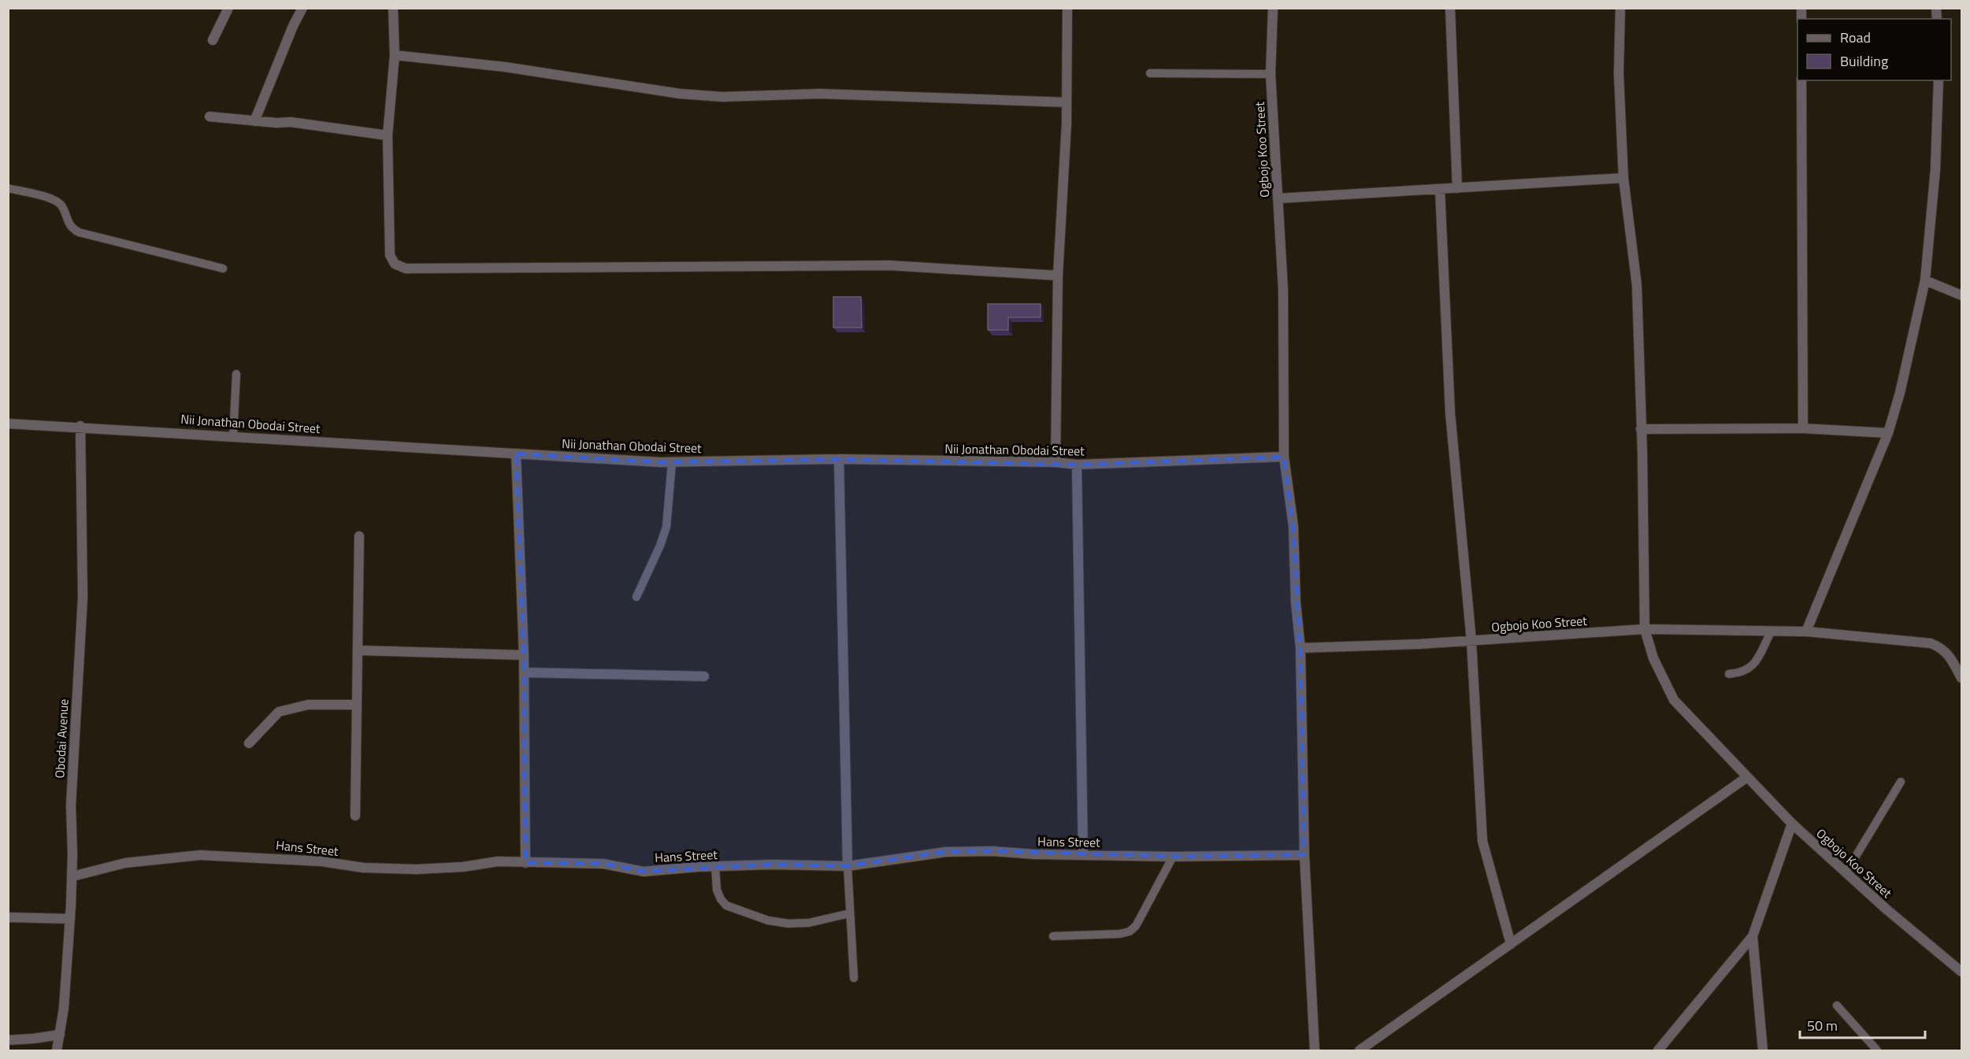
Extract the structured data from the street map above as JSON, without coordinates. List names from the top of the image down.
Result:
{
  "streets": {
    "street": [
      "Ogbojo Koo Street",
      "Nii Jonathan Obodai Street",
      "Obodai Avenue",
      "Hans Street"
    ]
  },
  "crossings": [
    ["Ogbojo Koo Street", "Nii Jonathan Obodai Street"],
    ["Nii Jonathan Obodai Street", "Obodai Avenue"],
    ["Obodai Avenue", "Hans Street"]
  ],
  "legend": ["Road", "Building"],
  "scale_bar": "50 m"
}
